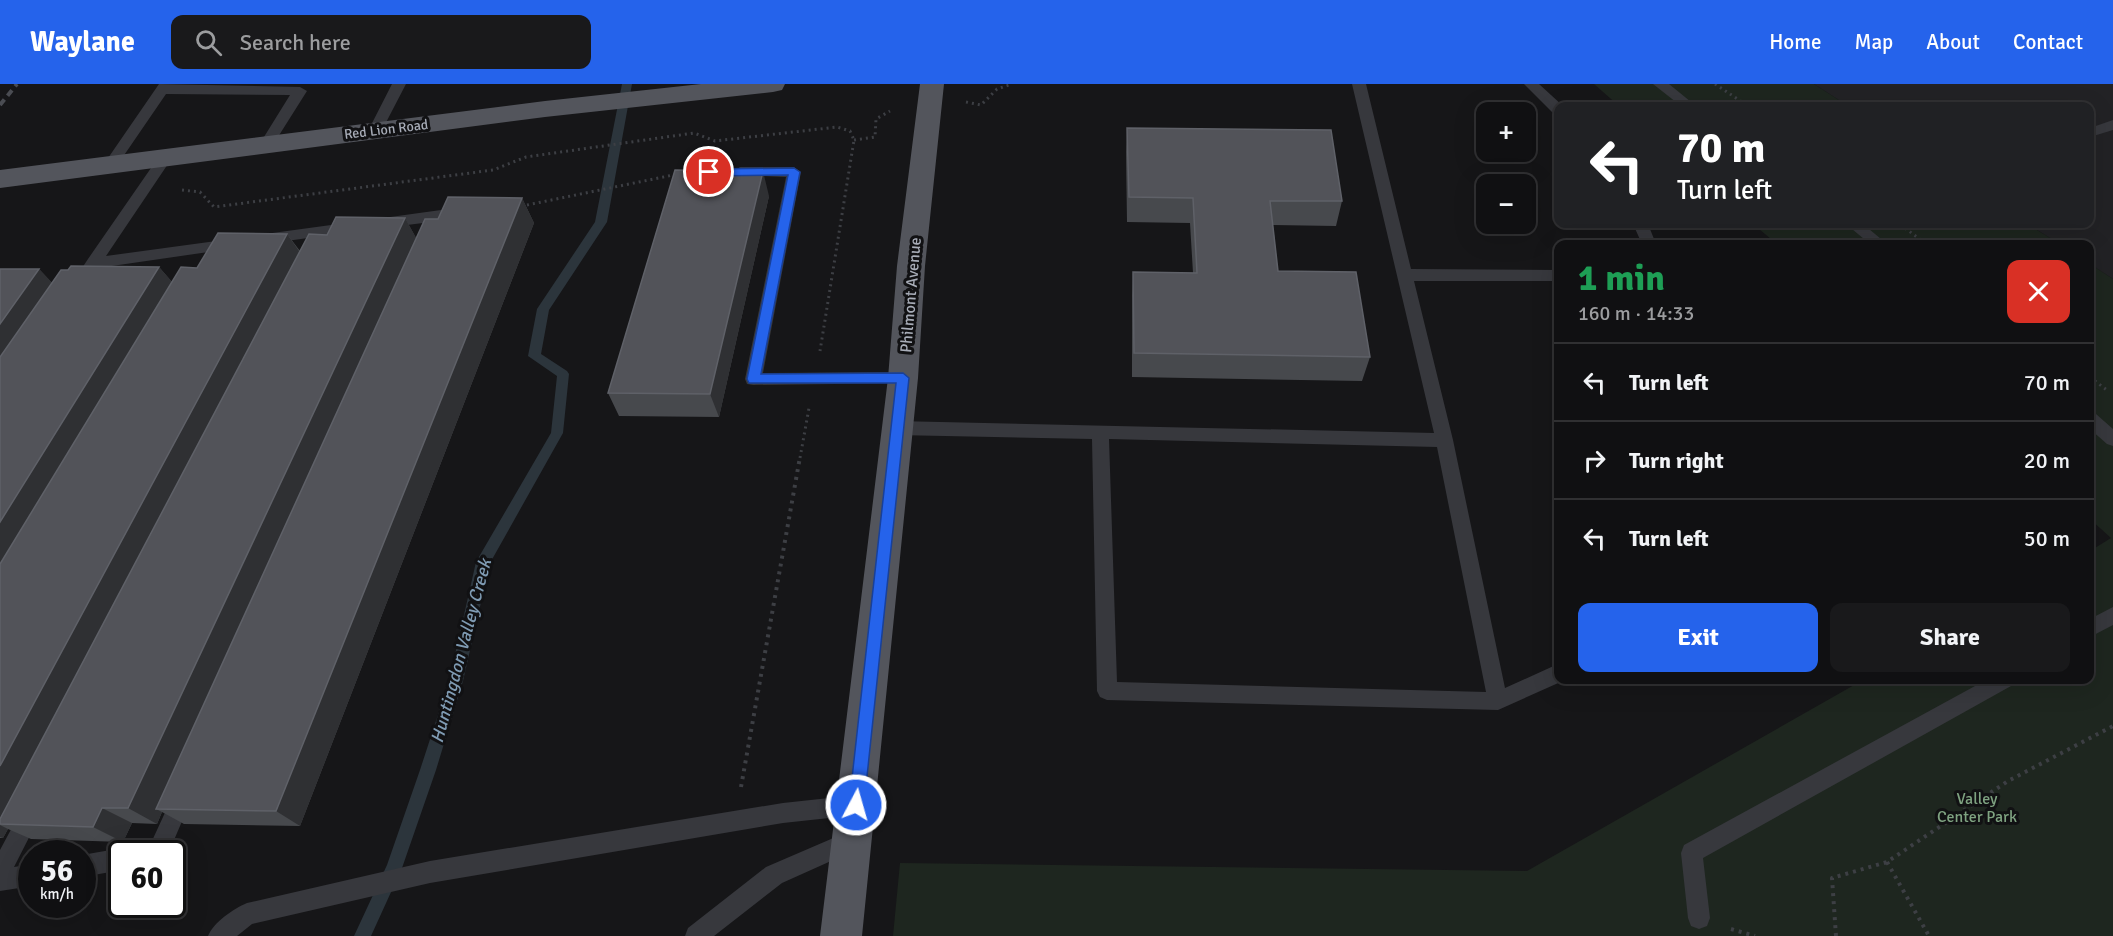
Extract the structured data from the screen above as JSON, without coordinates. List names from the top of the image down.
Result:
{
  "streets": {
    "main road": ["Red Lion Road", "Philmont Avenue"]
  },
  "water": ["Huntingdon Valley Creek"],
  "parks": ["Valley Center Park"],
  "page": {
    "header": "Waylane",
    "search": "Search here",
    "nav": [
      "Home",
      "Map",
      "About",
      "Contact"
    ],
    "map_buttons": ["+", "−"],
    "turn": ["70 m", "Turn left"],
    "heading": ["1 min", "160 m · 14:33"],
    "list": [
      {
        "name": "Turn left",
        "value": "70 m"
      },
      {
        "name": "Turn right",
        "value": "20 m"
      },
      {
        "name": "Turn left",
        "value": "50 m"
      }
    ],
    "buttons": ["Exit", "Share"],
    "speed": "56 km/h",
    "limit": "60"
  }
}
